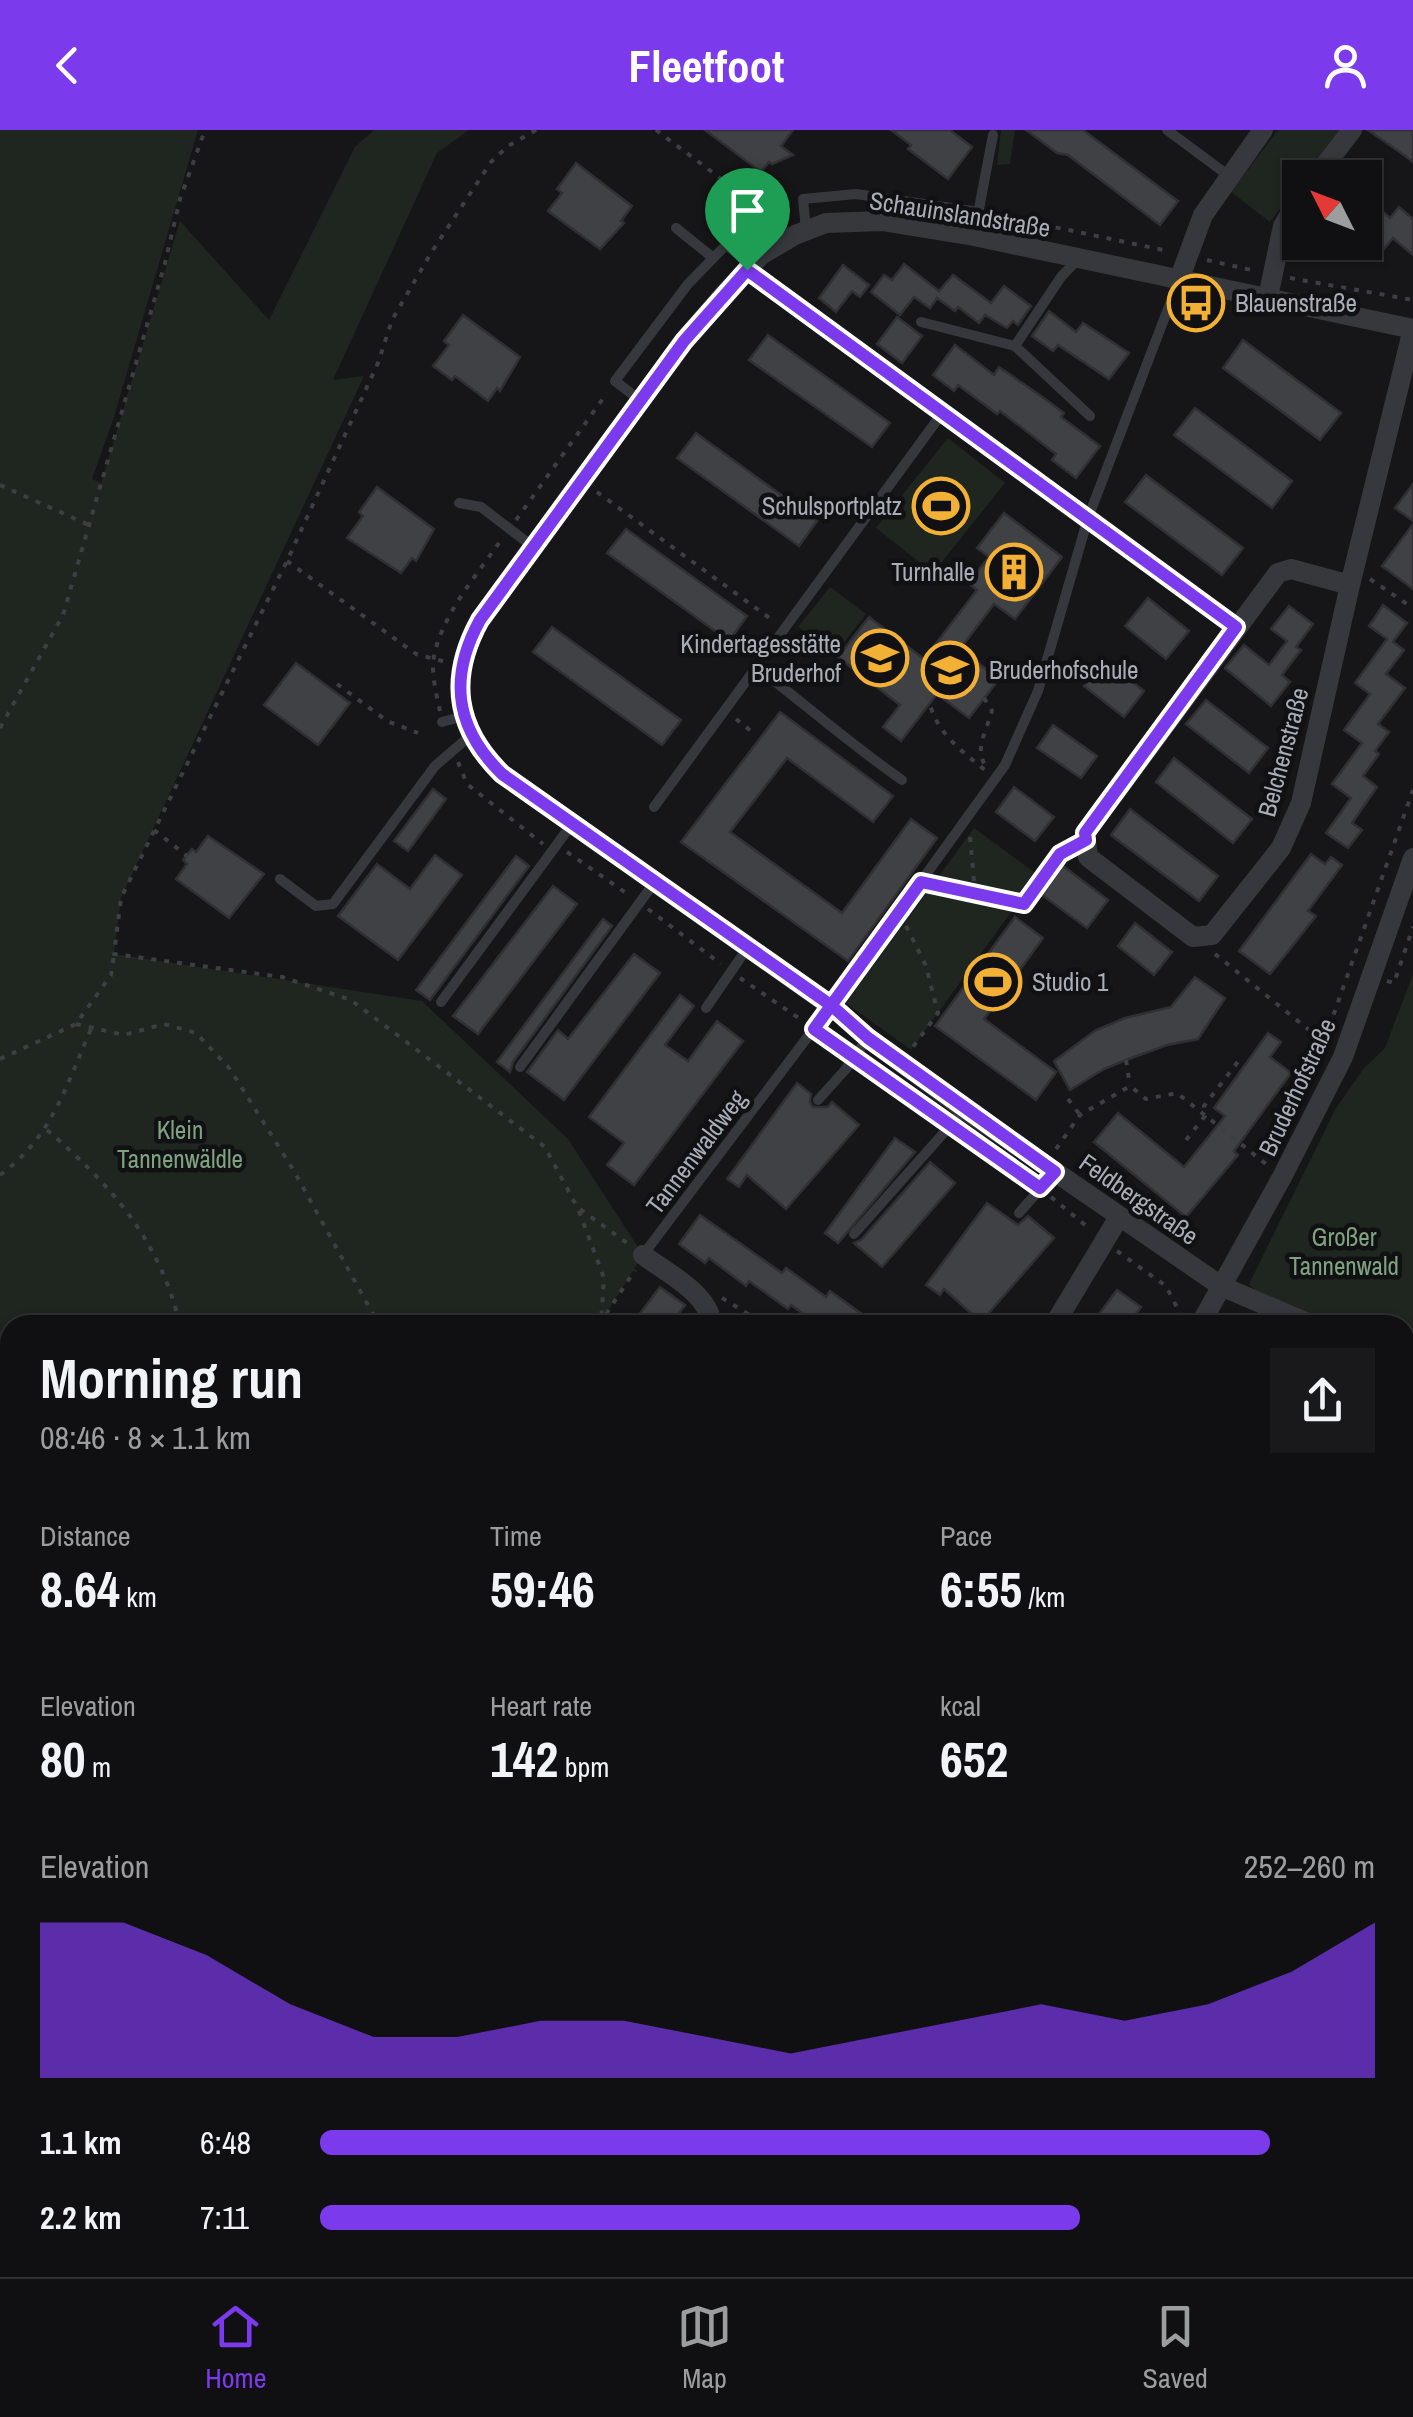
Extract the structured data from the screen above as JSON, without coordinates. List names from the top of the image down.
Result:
{
  "streets": {
    "street": [
      "Schauinslandstraße",
      "Belchenstraße",
      "Bruderhofstraße",
      "Feldbergstraße"
    ],
    "lane": ["Tannenwaldweg"]
  },
  "crossings": [
    ["Schauinslandstraße", "Belchenstraße"],
    ["Schauinslandstraße", "Tannenwaldweg"],
    ["Schauinslandstraße", "Feldbergstraße"],
    ["Bruderhofstraße", "Feldbergstraße"],
    ["Tannenwaldweg", "Feldbergstraße"]
  ],
  "parks": ["Klein Tannenwäldle", "Großer Tannenwald"],
  "places": {
    "bus stop": ["Blauenstraße"],
    "sports": ["Schulsportplatz", "Studio 1"],
    "building": ["Turnhalle"],
    "school or university": ["Kindertagesstätte Bruderhof", "Bruderhofschule"]
  },
  "north": "top left",
  "page": {
    "header": "Fleetfoot",
    "heading": ["Morning run", "08:46 · 8 × 1.1 km"],
    "stats": [
      ["Distance", "8.64 km"],
      ["Time", "59:46"],
      ["Pace", "6:55 /km"],
      ["Elevation", "80 m"],
      ["Heart rate", "142 bpm"],
      ["kcal", "652"]
    ],
    "chart": ["Elevation", "252–260 m"],
    "list": [
      {
        "name": "1.1 km",
        "note": "6:48"
      },
      {
        "name": "2.2 km",
        "note": "7:11"
      }
    ],
    "tabs": ["Home", "Map", "Saved"]
  }
}
